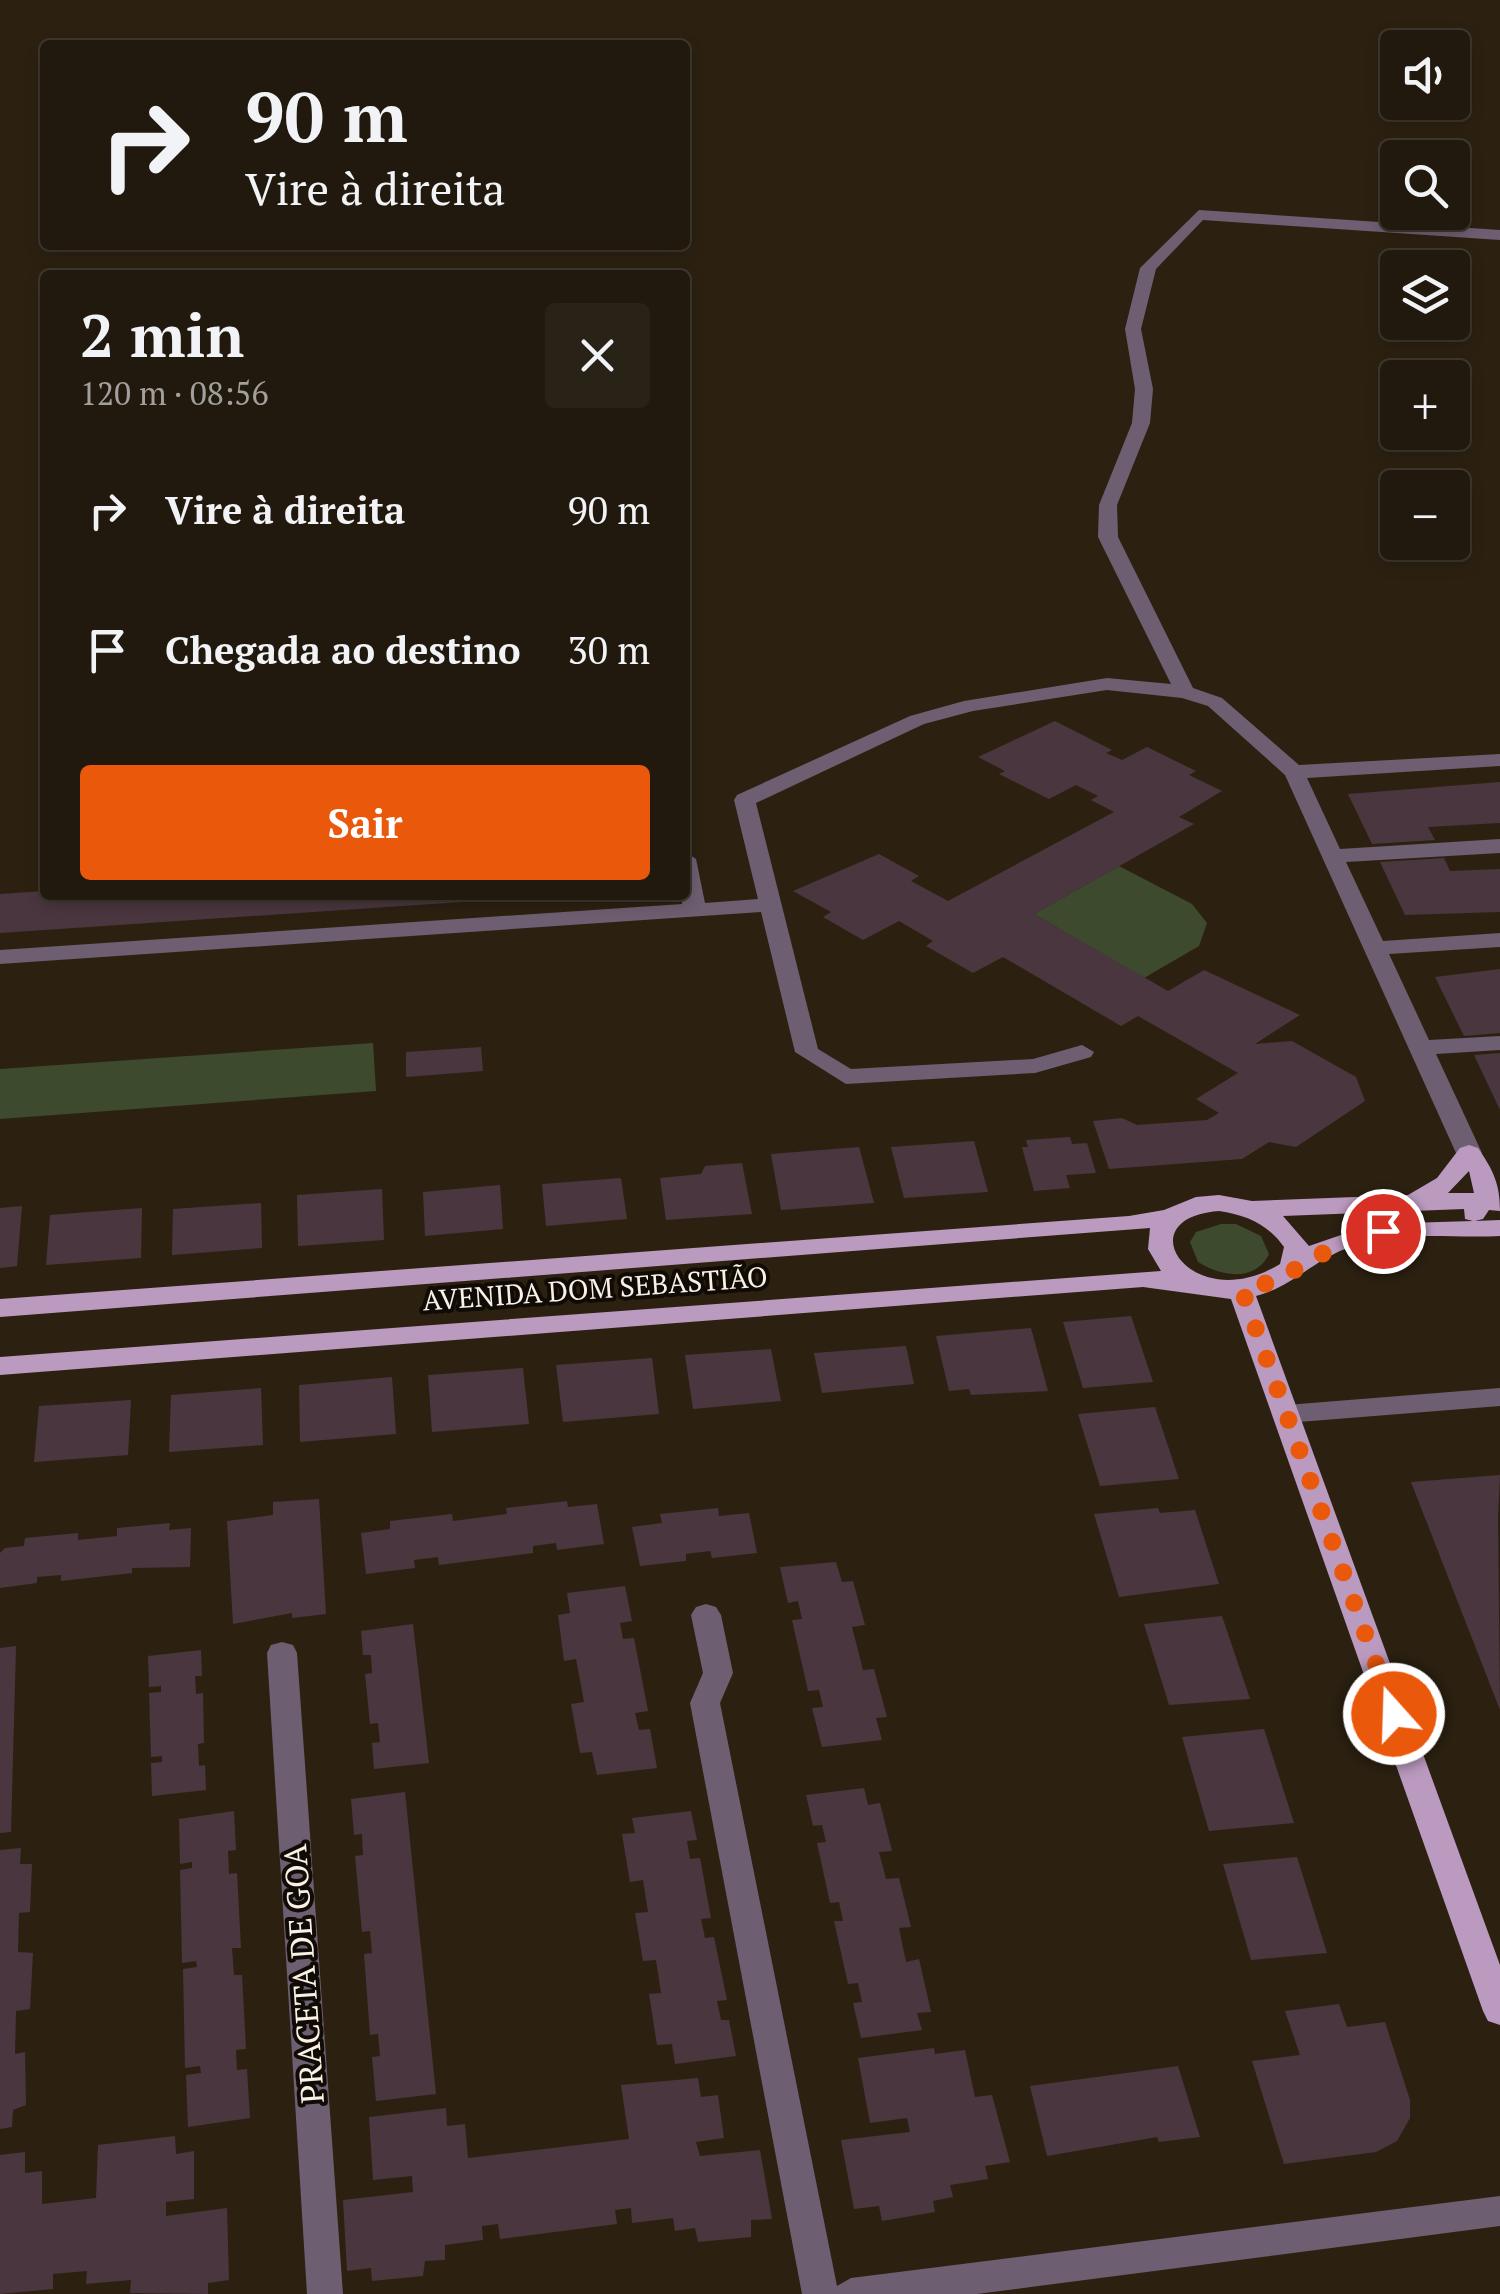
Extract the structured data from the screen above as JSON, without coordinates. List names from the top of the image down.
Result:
{
  "streets": {
    "main road": ["AVENIDA DOM SEBASTIÃO"],
    "street": ["PRACETA DE GOA"]
  },
  "page": {
    "map_buttons": ["+", "−"],
    "turn": ["90 m", "Vire à direita"],
    "heading": ["2 min", "120 m · 08:56"],
    "list": [
      {
        "name": "Vire à direita",
        "value": "90 m"
      },
      {
        "name": "Chegada ao destino",
        "value": "30 m"
      }
    ],
    "buttons": "Sair"
  }
}
